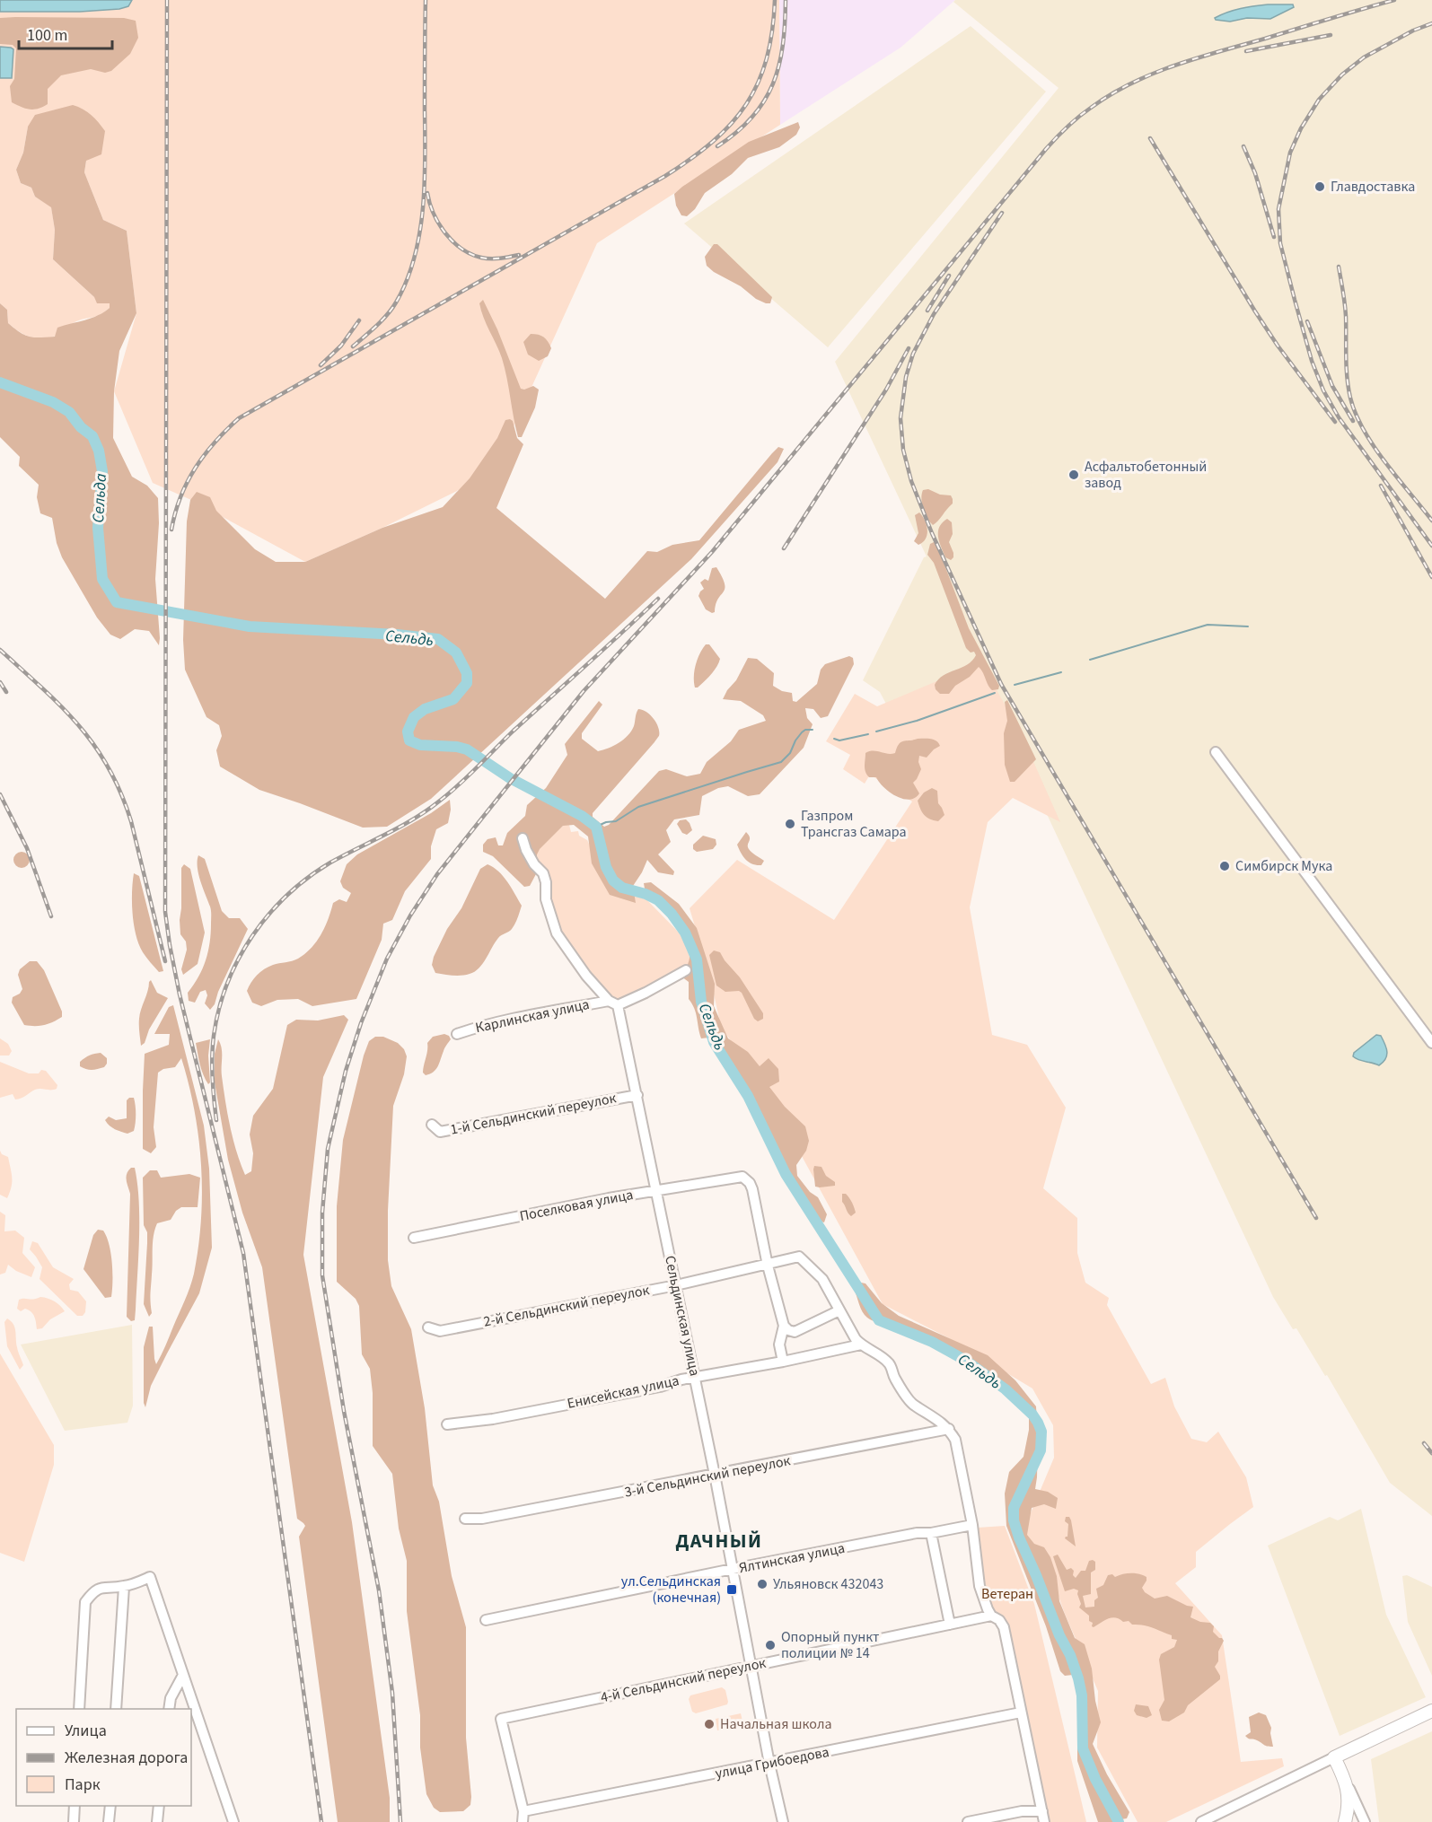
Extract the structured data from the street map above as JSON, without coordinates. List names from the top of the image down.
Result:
{
  "streets": {
    "street": [
      "Карлинская улица",
      "1-й Сельдинский переулок",
      "Поселковая улица",
      "2-й Сельдинский переулок",
      "Сельдинская улица",
      "Енисейская улица",
      "3-й Сельдинский переулок",
      "Ялтинская улица",
      "4-й Сельдинский переулок",
      "улица Грибоедова"
    ]
  },
  "crossings": [
    ["Карлинская улица", "Сельдинская улица"],
    ["1-й Сельдинский переулок", "Сельдинская улица"],
    ["Поселковая улица", "2-й Сельдинский переулок"],
    ["Поселковая улица", "Сельдинская улица"],
    ["2-й Сельдинский переулок", "Сельдинская улица"],
    ["Сельдинская улица", "Енисейская улица"],
    ["Сельдинская улица", "3-й Сельдинский переулок"],
    ["Сельдинская улица", "Ялтинская улица"],
    ["Сельдинская улица", "4-й Сельдинский переулок"],
    ["Сельдинская улица", "улица Грибоедова"],
    ["4-й Сельдинский переулок", "улица Грибоедова"]
  ],
  "districts": ["ДАЧНЫЙ"],
  "water": ["Сельда", "Сельдь"],
  "parks": ["Ветеран"],
  "places": {
    "other": [
      "Главдоставка",
      "Асфальтобетонный завод",
      "Газпром Трансгаз Самара",
      "Симбирск Мука",
      "Ульяновск 432043",
      "Опорный пункт полиции № 14",
      "Начальная школа"
    ],
    "transit": ["ул.Сельдинская (конечная)"]
  },
  "legend": ["Улица", "Железная дорога", "Парк"],
  "scale_bar": "100 m"
}
